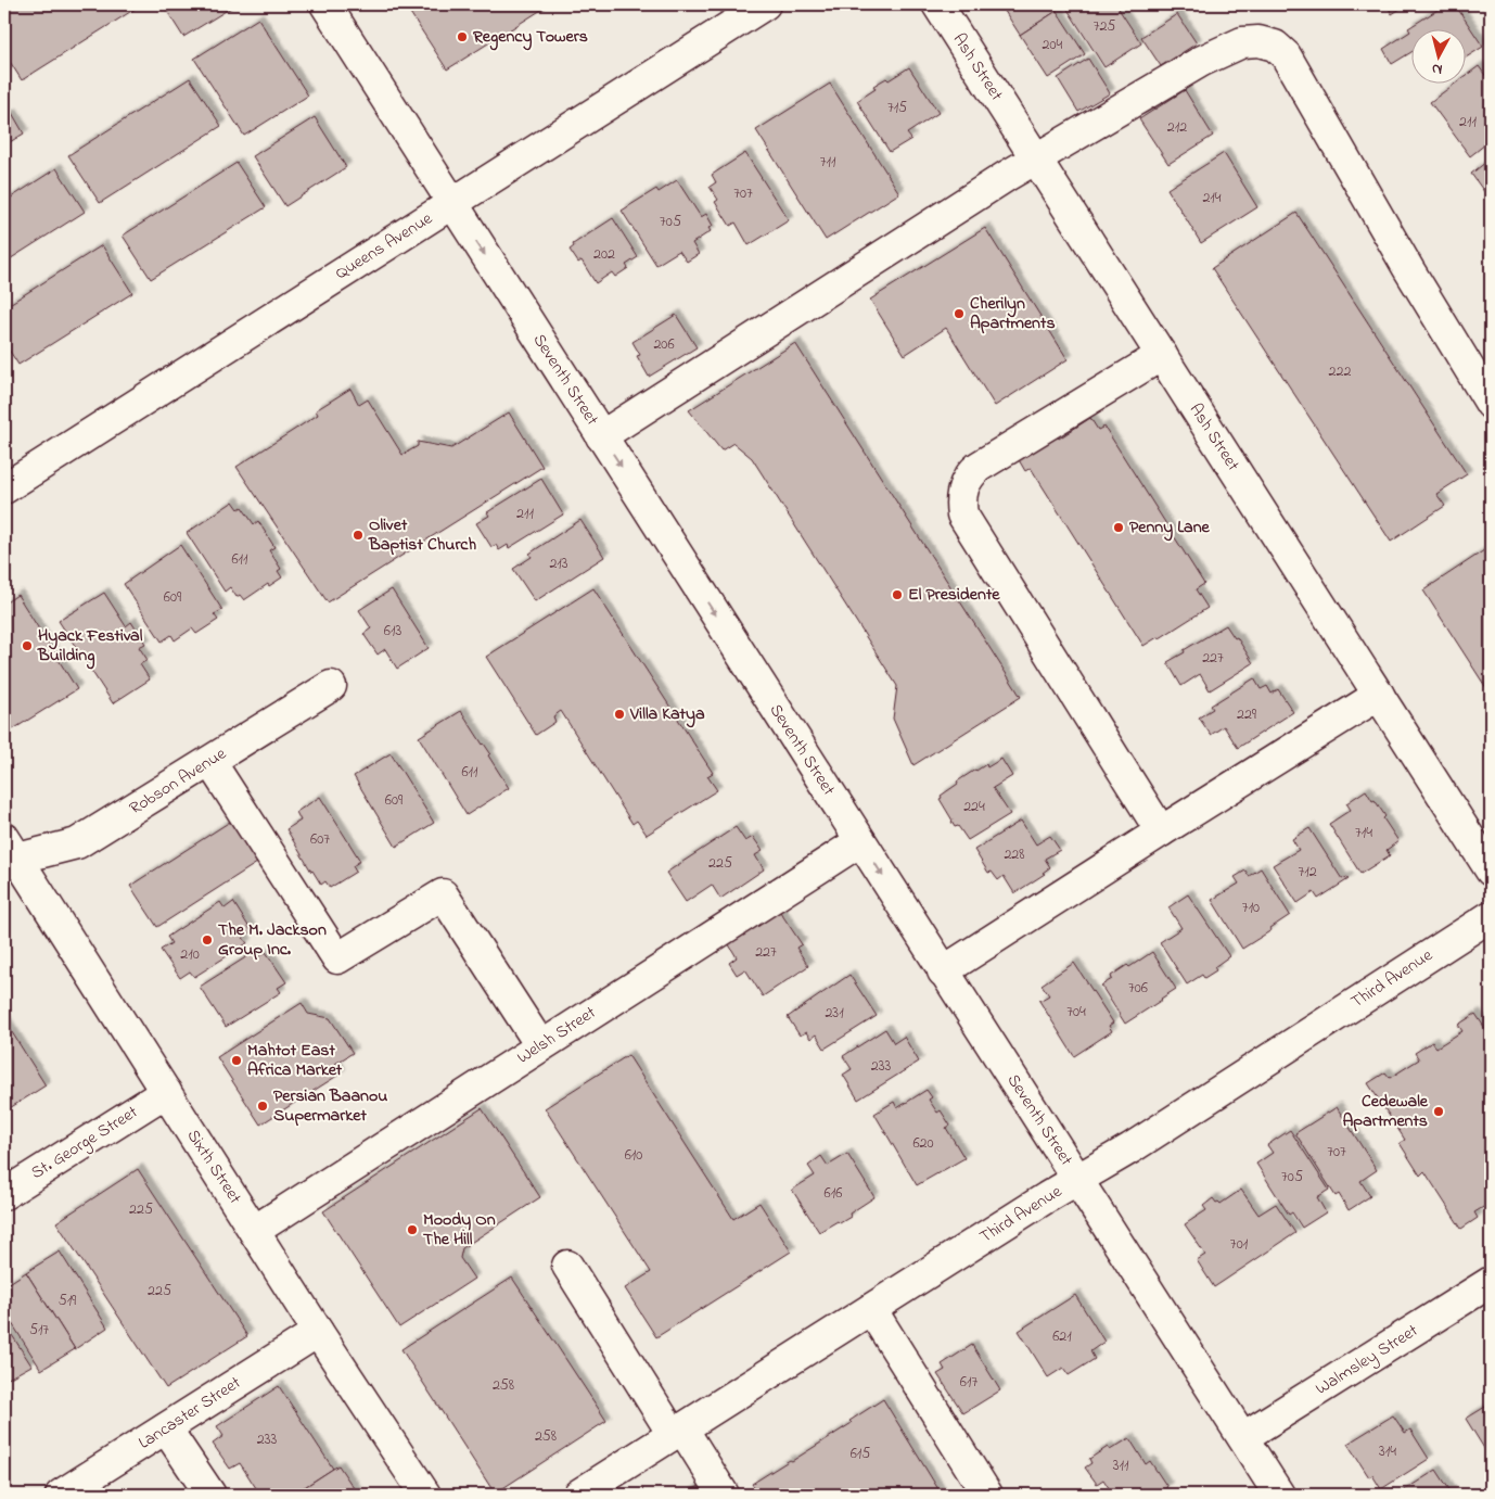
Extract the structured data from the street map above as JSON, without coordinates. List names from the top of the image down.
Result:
{
  "streets": {
    "street": [
      "Ash Street",
      "Queens Avenue",
      "Seventh Street",
      "Robson Avenue",
      "Third Avenue",
      "Welsh Street",
      "St. George Street",
      "Sixth Street",
      "Walmsley Street",
      "Lancaster Street"
    ]
  },
  "crossings": [
    ["Queens Avenue", "Seventh Street"],
    ["Seventh Street", "Third Avenue"],
    ["Seventh Street", "Welsh Street"],
    ["Seventh Street", "Walmsley Street"],
    ["Robson Avenue", "Sixth Street"],
    ["Welsh Street", "Sixth Street"],
    ["St. George Street", "Sixth Street"],
    ["Sixth Street", "Lancaster Street"]
  ],
  "one_way": ["Seventh Street"],
  "places": [
    "Regency Towers",
    "Cherilyn Apartments",
    "Penny Lane",
    "Olivet Baptist Church",
    "El Presidente",
    "Hyack Festival Building",
    "Villa Katya",
    "The M. Jackson Group Inc.",
    "Mahtot East Africa Market",
    "Persian Baanou Supermarket",
    "Cedewale Apartments",
    "Moody On The Hill"
  ],
  "house_numbers": [
    "725",
    "204",
    "715",
    "211",
    "212",
    "711",
    "707",
    "214",
    "705",
    "202",
    "206",
    "222",
    "211",
    "611",
    "213",
    "609",
    "613",
    "227",
    "229",
    "611",
    "609",
    "224",
    "714",
    "607",
    "228",
    "225",
    "712",
    "710",
    "227",
    "210",
    "706",
    "704",
    "231",
    "233",
    "620",
    "707",
    "610",
    "705",
    "616",
    "225",
    "701",
    "225",
    "519",
    "517",
    "621",
    "617",
    "258",
    "258",
    "233",
    "314",
    "615",
    "311"
  ],
  "north": "bottom"
}
